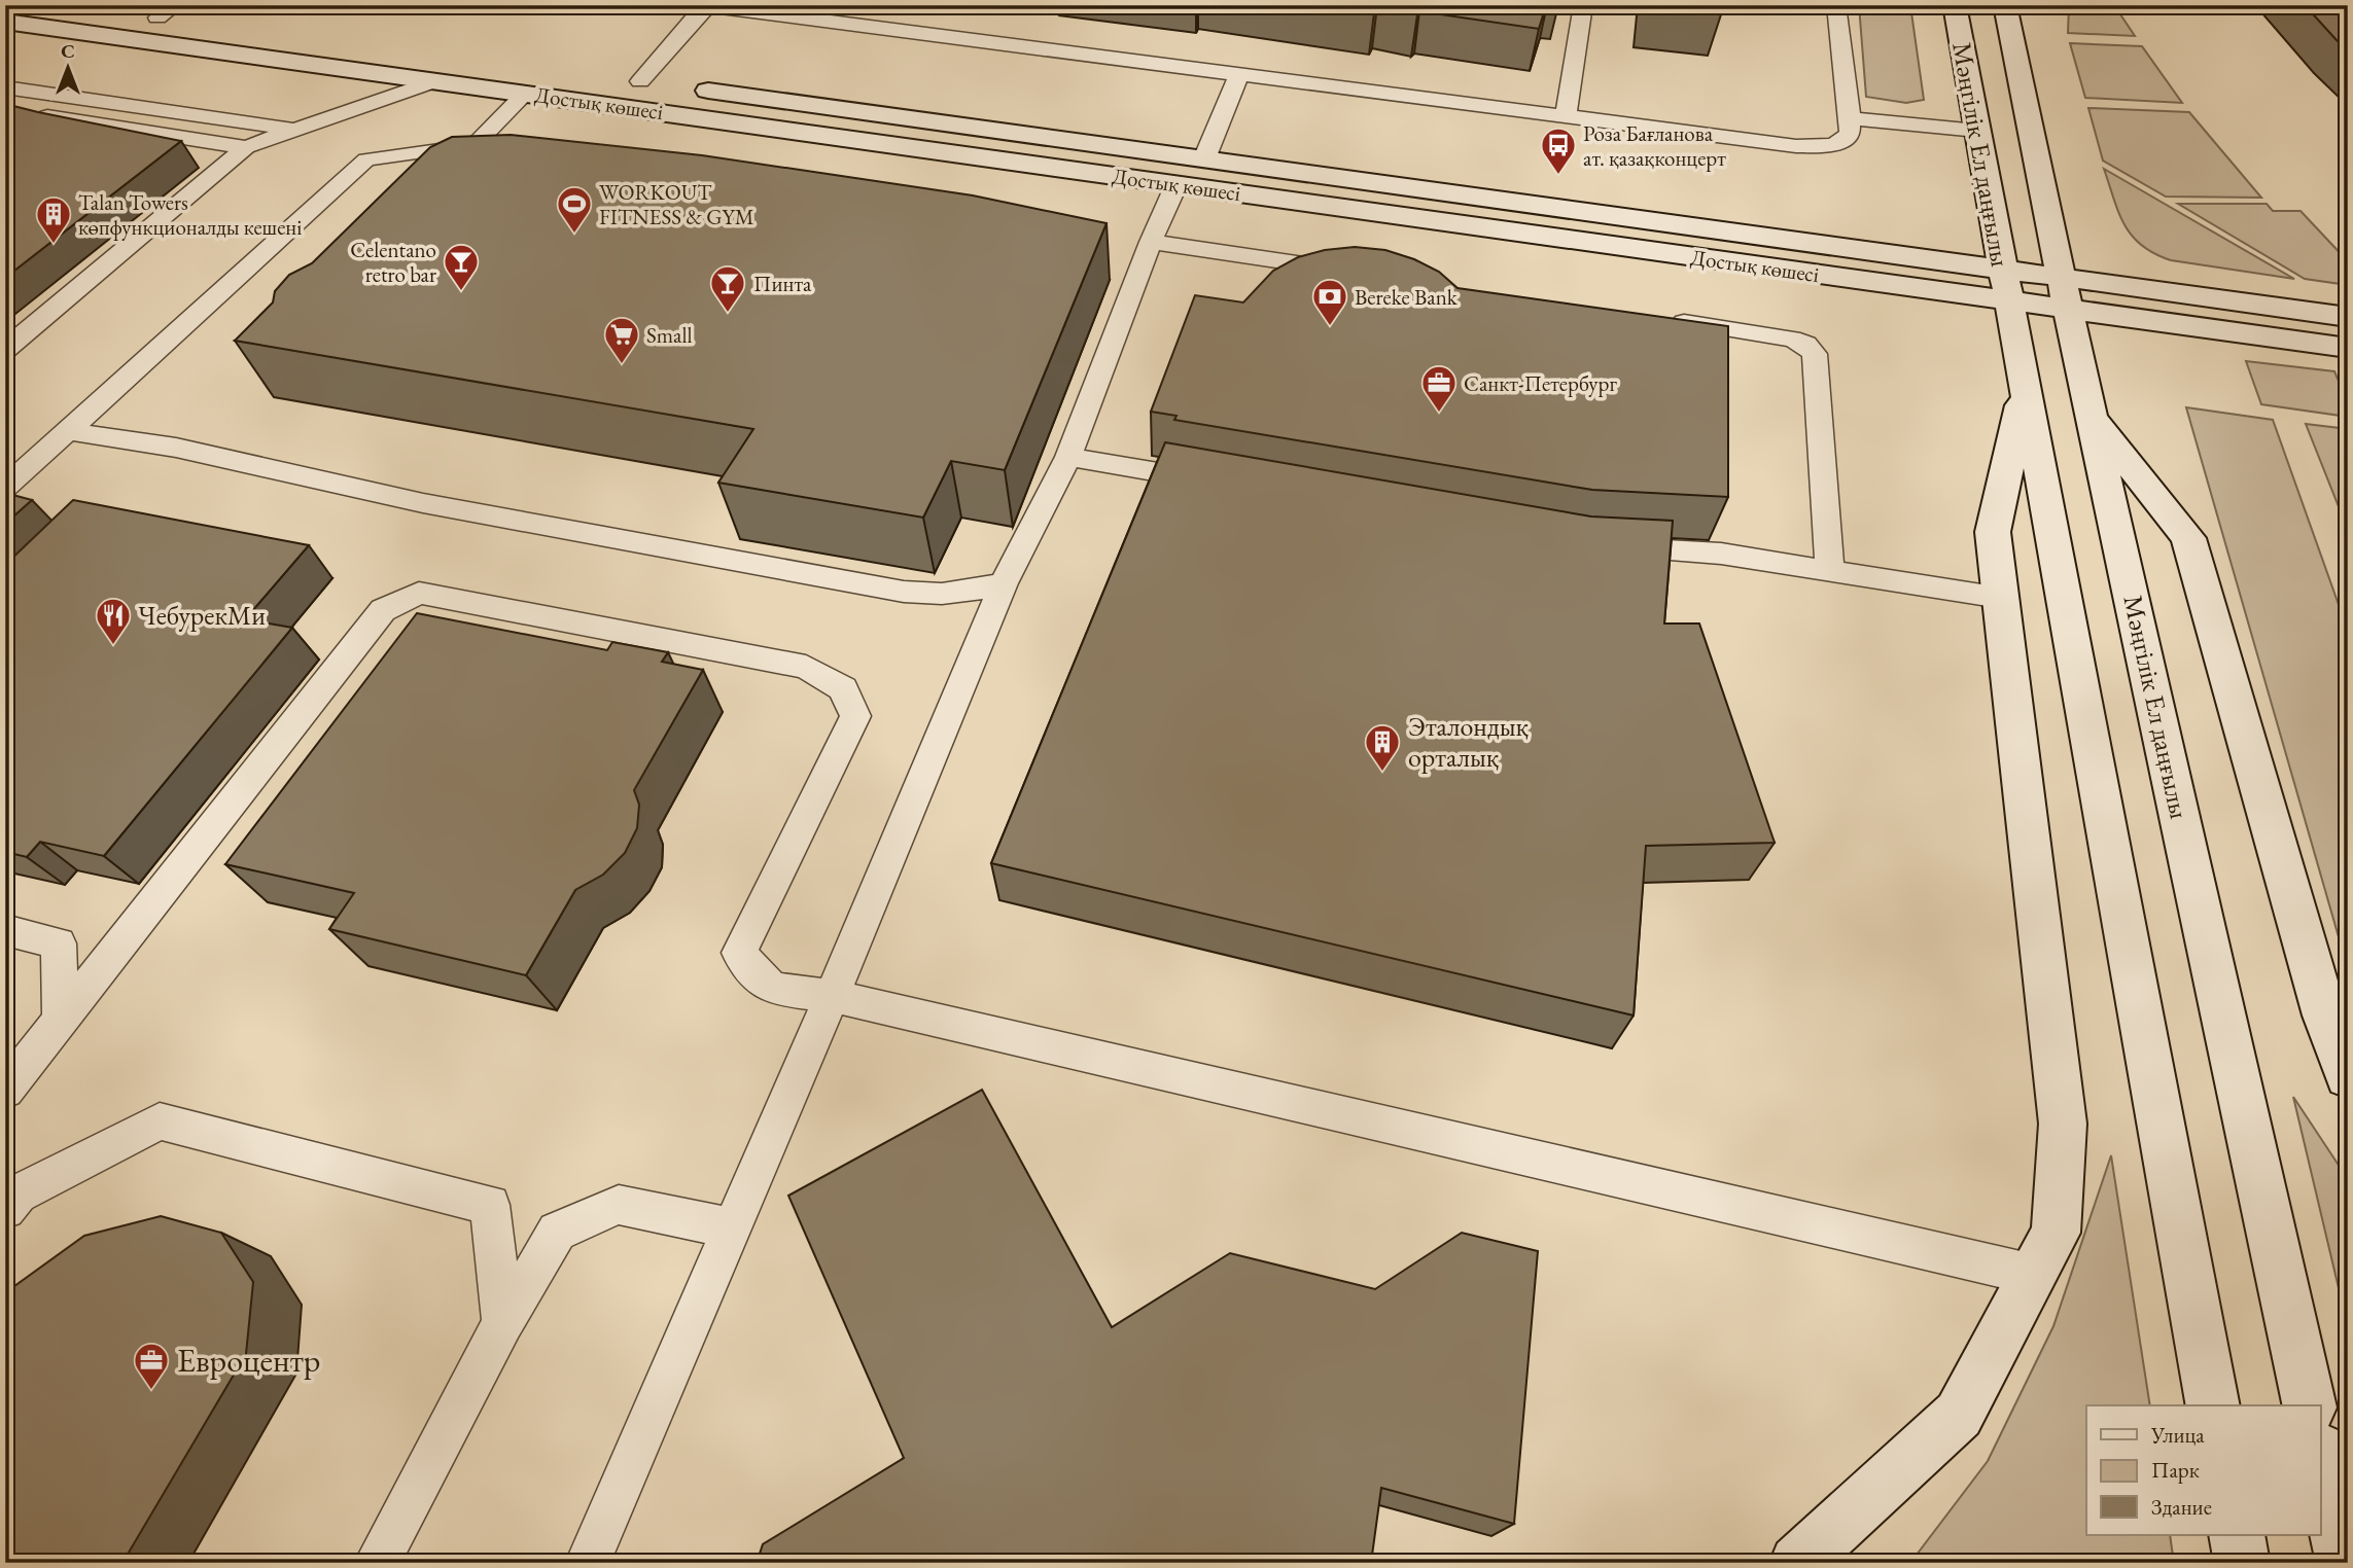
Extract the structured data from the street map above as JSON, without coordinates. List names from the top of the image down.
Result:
{
  "streets": {
    "main road": ["Достық көшесі", "Мәңгілік Ел даңғылы"]
  },
  "crossings": [
    ["Достық көшесі", "Мәңгілік Ел даңғылы"]
  ],
  "places": {
    "bus stop": ["Роза Бағланова ат. қазақконцерт"],
    "sports": ["WORKOUT FITNESS & GYM"],
    "building": ["Talan Towers көпфункционалды кешені", "Эталондық орталық"],
    "bar": ["Celentano retro bar", "Пинта"],
    "bank": ["Bereke Bank"],
    "supermarket": ["Small"],
    "office": ["Санкт-Петербург", "Евроцентр"],
    "restaurant": ["ЧебурекМи"]
  },
  "legend": ["Улица", "Парк", "Здание"],
  "north": "top"
}
